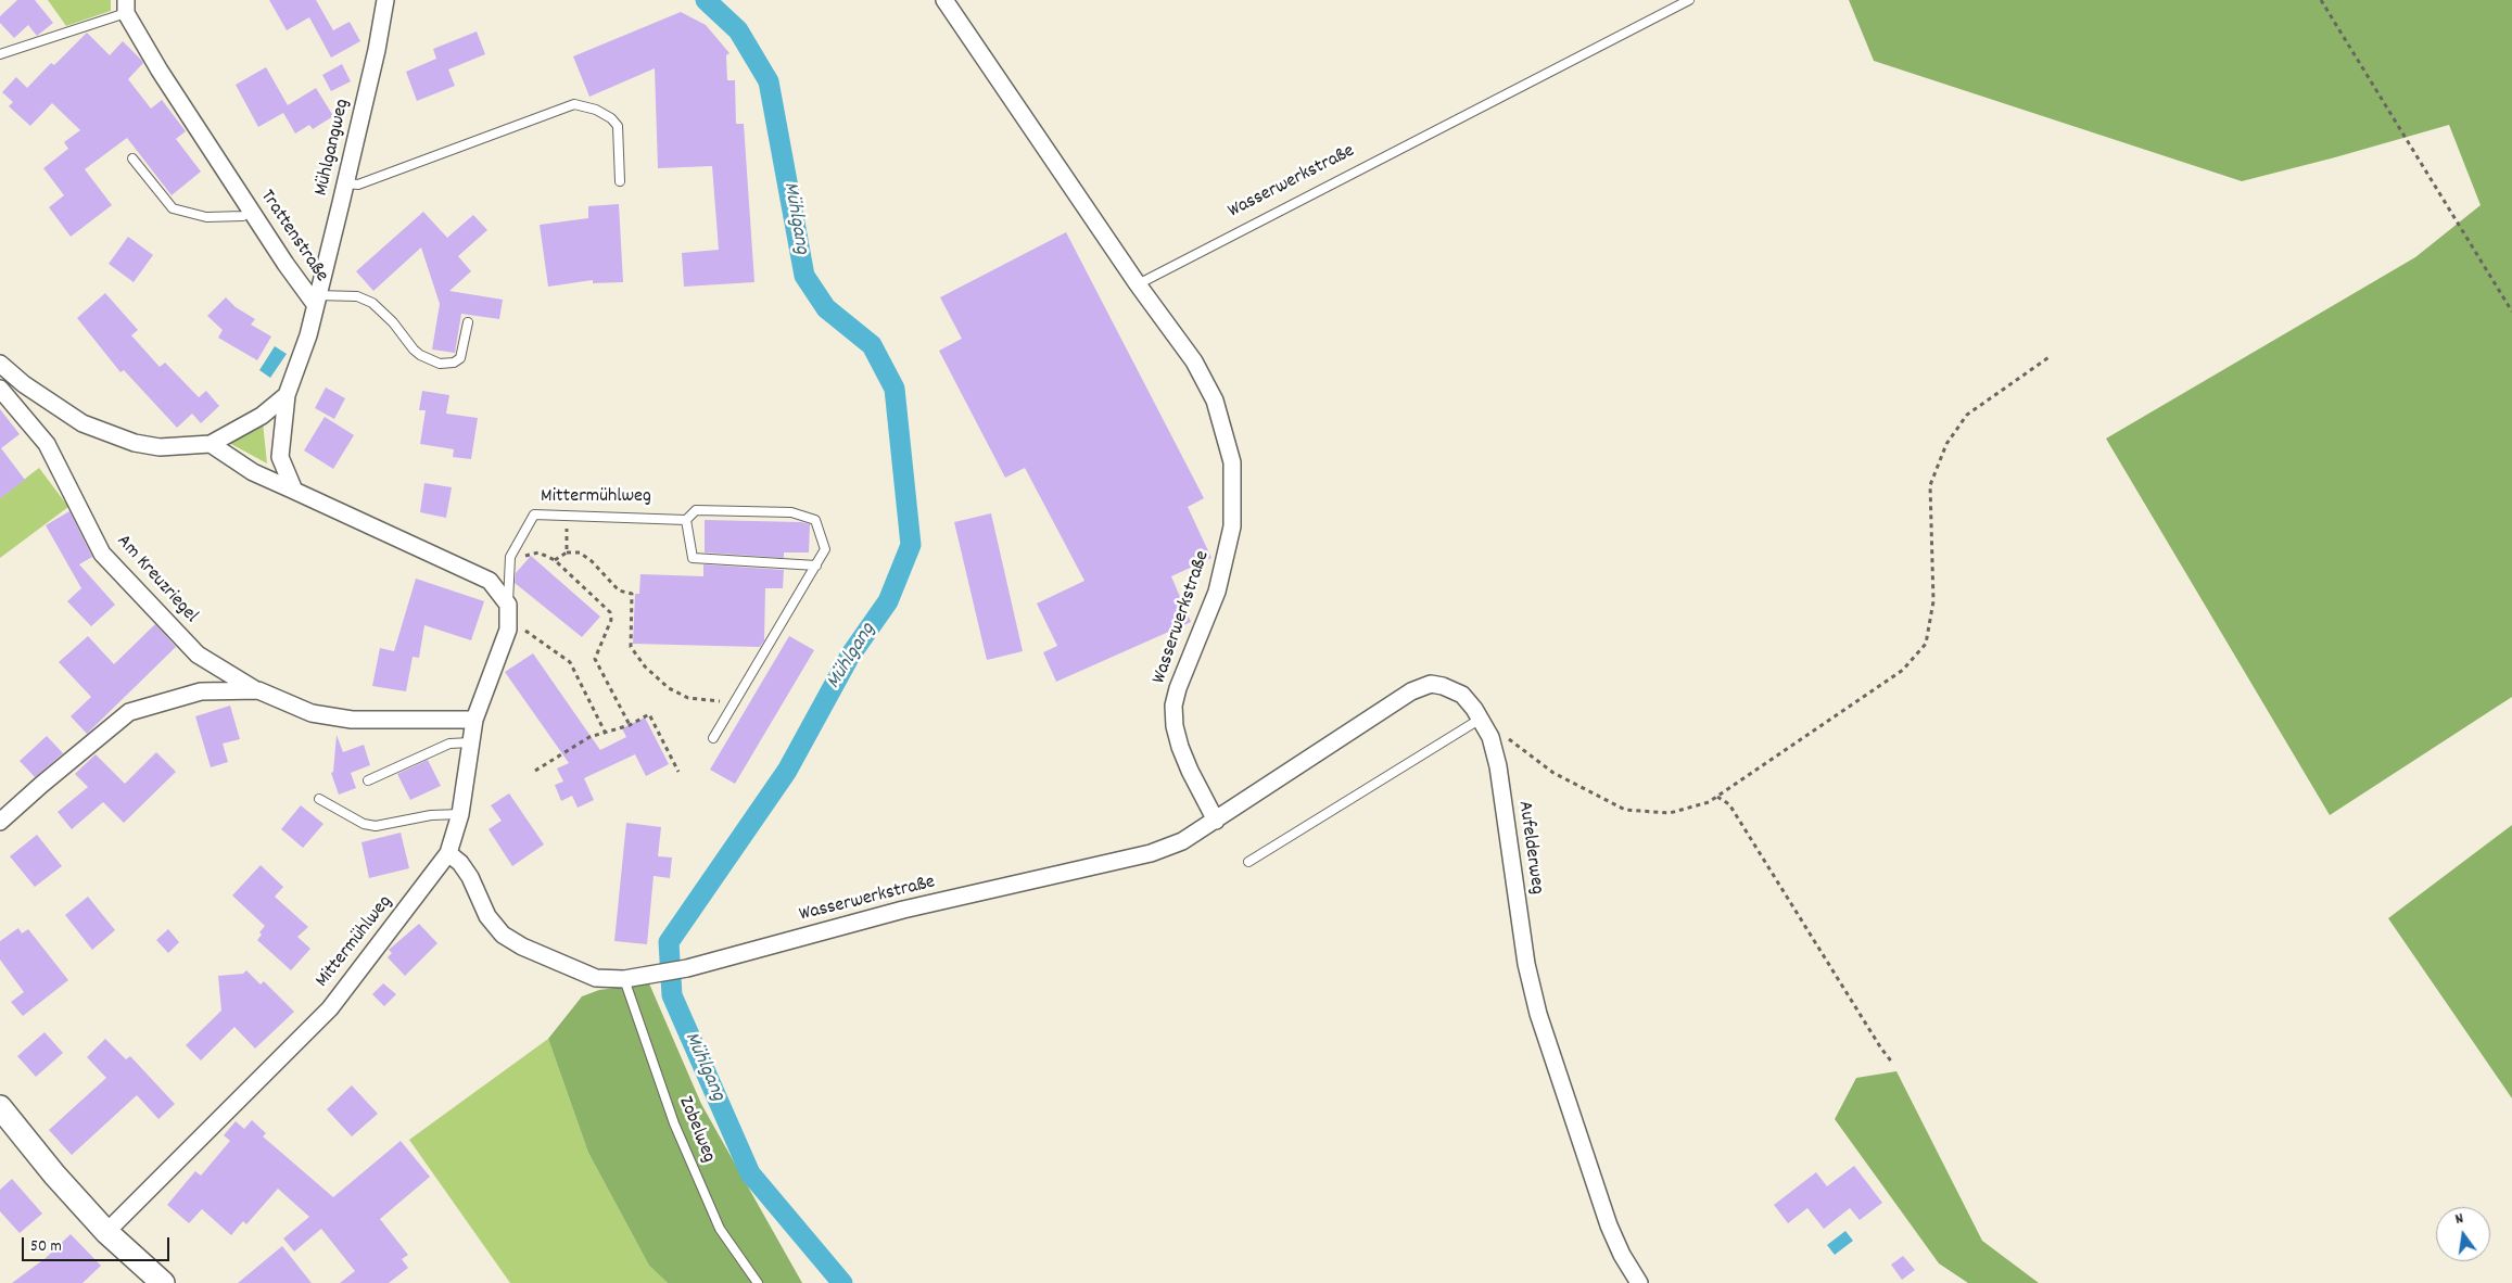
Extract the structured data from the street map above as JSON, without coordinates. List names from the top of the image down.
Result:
{
  "streets": {
    "street": [
      "Mühlgangweg",
      "Wasserwerkstraße",
      "Trattenstraße",
      "Mittermühlweg",
      "Am Kreuzriegel",
      "Aufelderweg"
    ],
    "lane": ["Zobelweg"]
  },
  "crossings": [
    ["Mühlgangweg", "Trattenstraße"],
    ["Wasserwerkstraße", "Mittermühlweg"],
    ["Wasserwerkstraße", "Aufelderweg"],
    ["Wasserwerkstraße", "Zobelweg"]
  ],
  "water": ["Mühlgang"],
  "scale_bar": "50 m",
  "north": "top"
}
